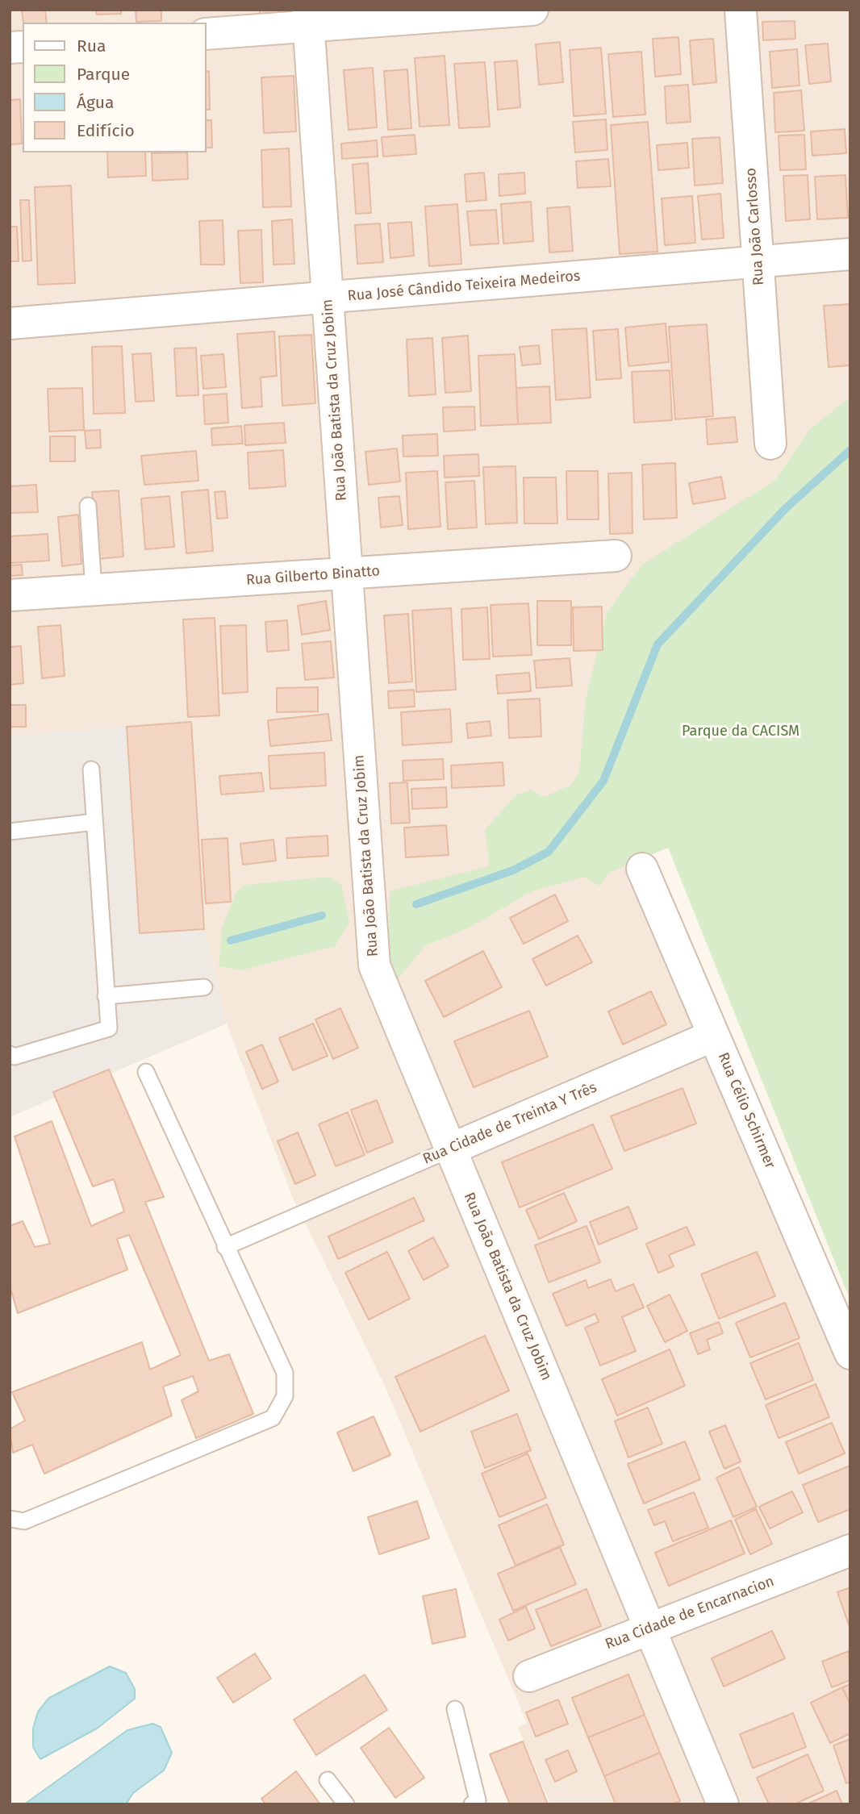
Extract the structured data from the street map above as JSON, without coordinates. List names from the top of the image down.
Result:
{
  "streets": {
    "street": [
      "Rua João Carlosso",
      "Rua José Cândido Teixeira Medeiros",
      "Rua João Batista da Cruz Jobim",
      "Rua Gilberto Binatto",
      "Rua Célio Schirmer",
      "Rua Cidade de Treinta Y Três",
      "Rua Cidade de Encarnacion"
    ]
  },
  "crossings": [
    ["Rua João Carlosso", "Rua José Cândido Teixeira Medeiros"],
    ["Rua José Cândido Teixeira Medeiros", "Rua João Batista da Cruz Jobim"],
    ["Rua João Batista da Cruz Jobim", "Rua Gilberto Binatto"],
    ["Rua João Batista da Cruz Jobim", "Rua Cidade de Treinta Y Três"],
    ["Rua João Batista da Cruz Jobim", "Rua Cidade de Encarnacion"],
    ["Rua Célio Schirmer", "Rua Cidade de Treinta Y Três"]
  ],
  "parks": ["Parque da CACISM"],
  "legend": [
    "Rua",
    "Parque",
    "Água",
    "Edifício"
  ]
}
